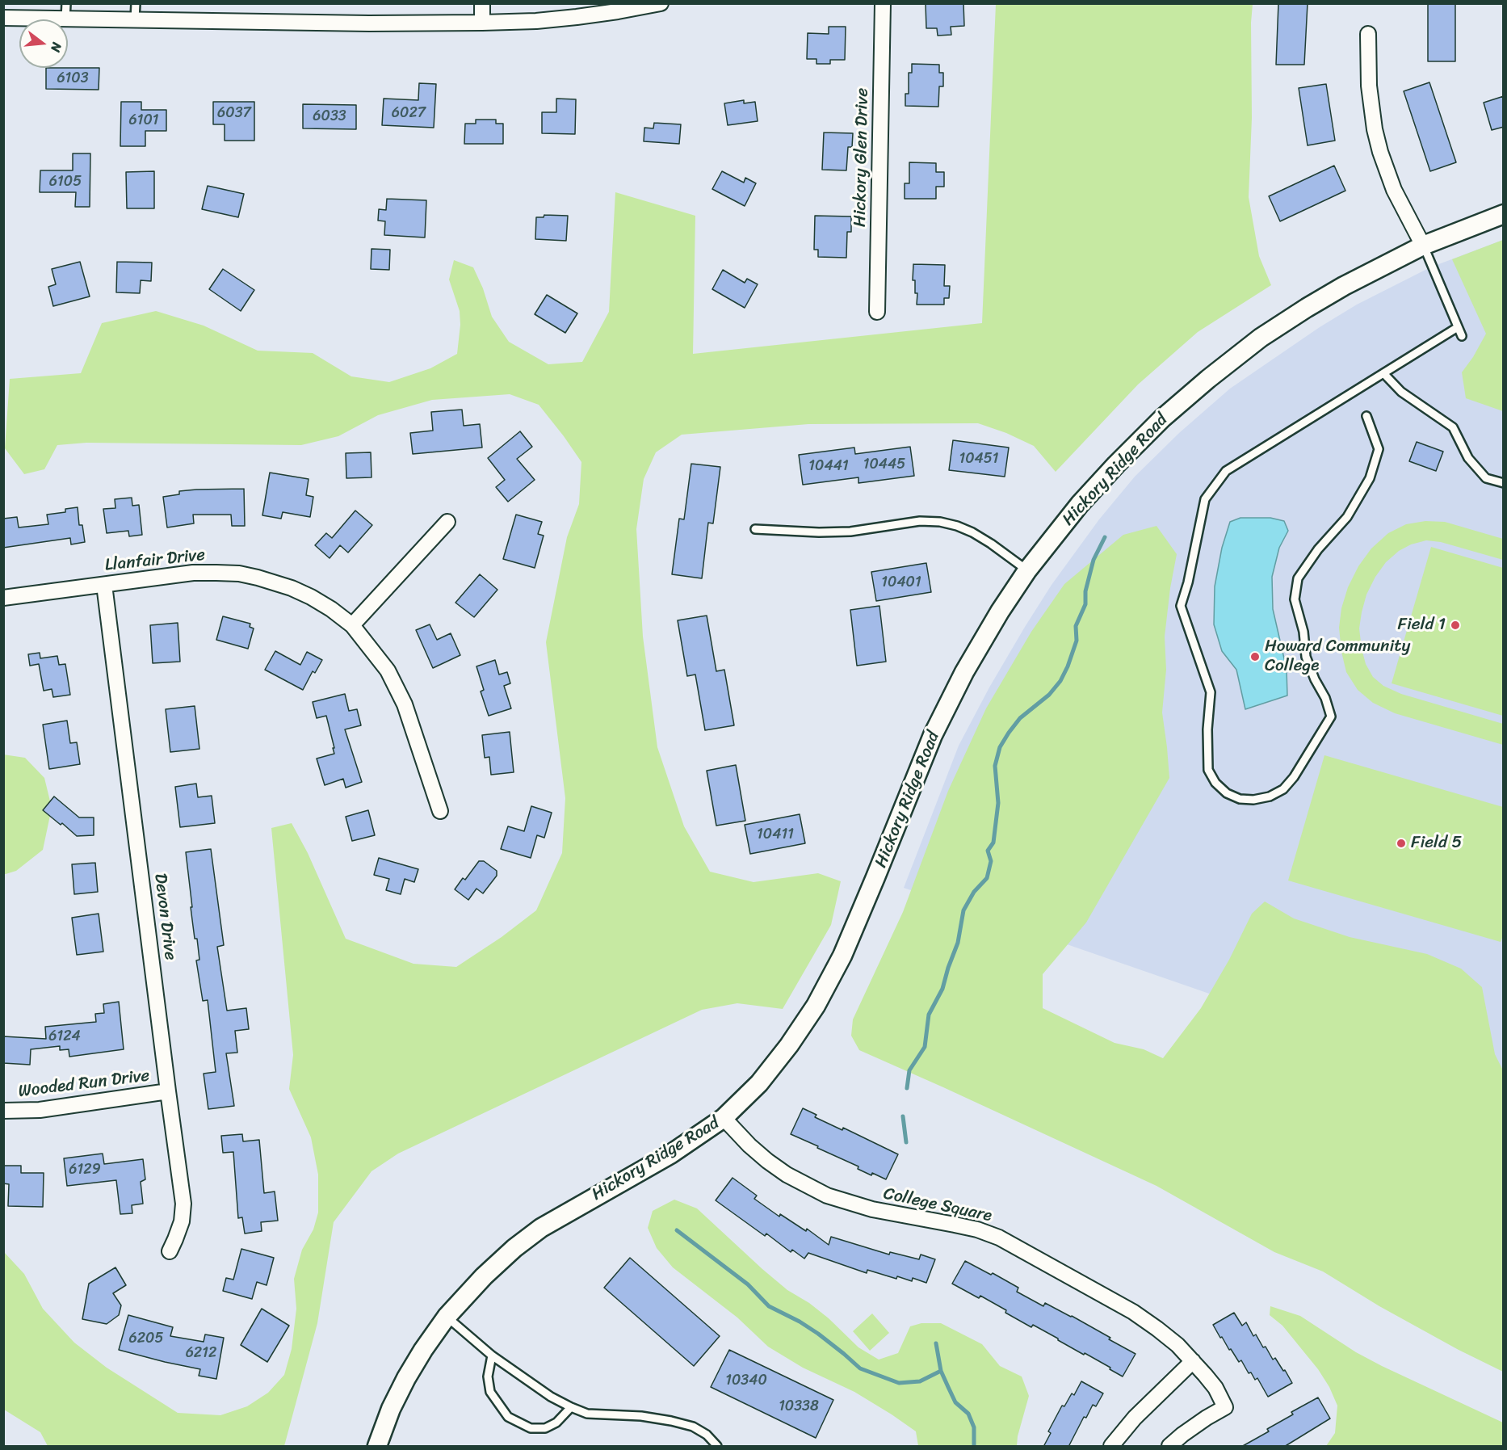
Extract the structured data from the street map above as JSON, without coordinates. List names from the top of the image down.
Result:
{
  "streets": {
    "street": [
      "Hickory Glen Drive",
      "Hickory Ridge Road",
      "Llanfair Drive",
      "Devon Drive",
      "Wooded Run Drive",
      "College Square"
    ]
  },
  "crossings": [
    ["Hickory Ridge Road", "College Square"],
    ["Llanfair Drive", "Devon Drive"],
    ["Devon Drive", "Wooded Run Drive"]
  ],
  "places": ["Field 1", "Howard Community College", "Field 5"],
  "house_numbers": [
    "6103",
    "6037",
    "6027",
    "6033",
    "6101",
    "6105",
    "10451",
    "10445",
    "10441",
    "10401",
    "10411",
    "6124",
    "6129",
    "6205",
    "6212",
    "10340",
    "10338"
  ],
  "north": "right"
}
